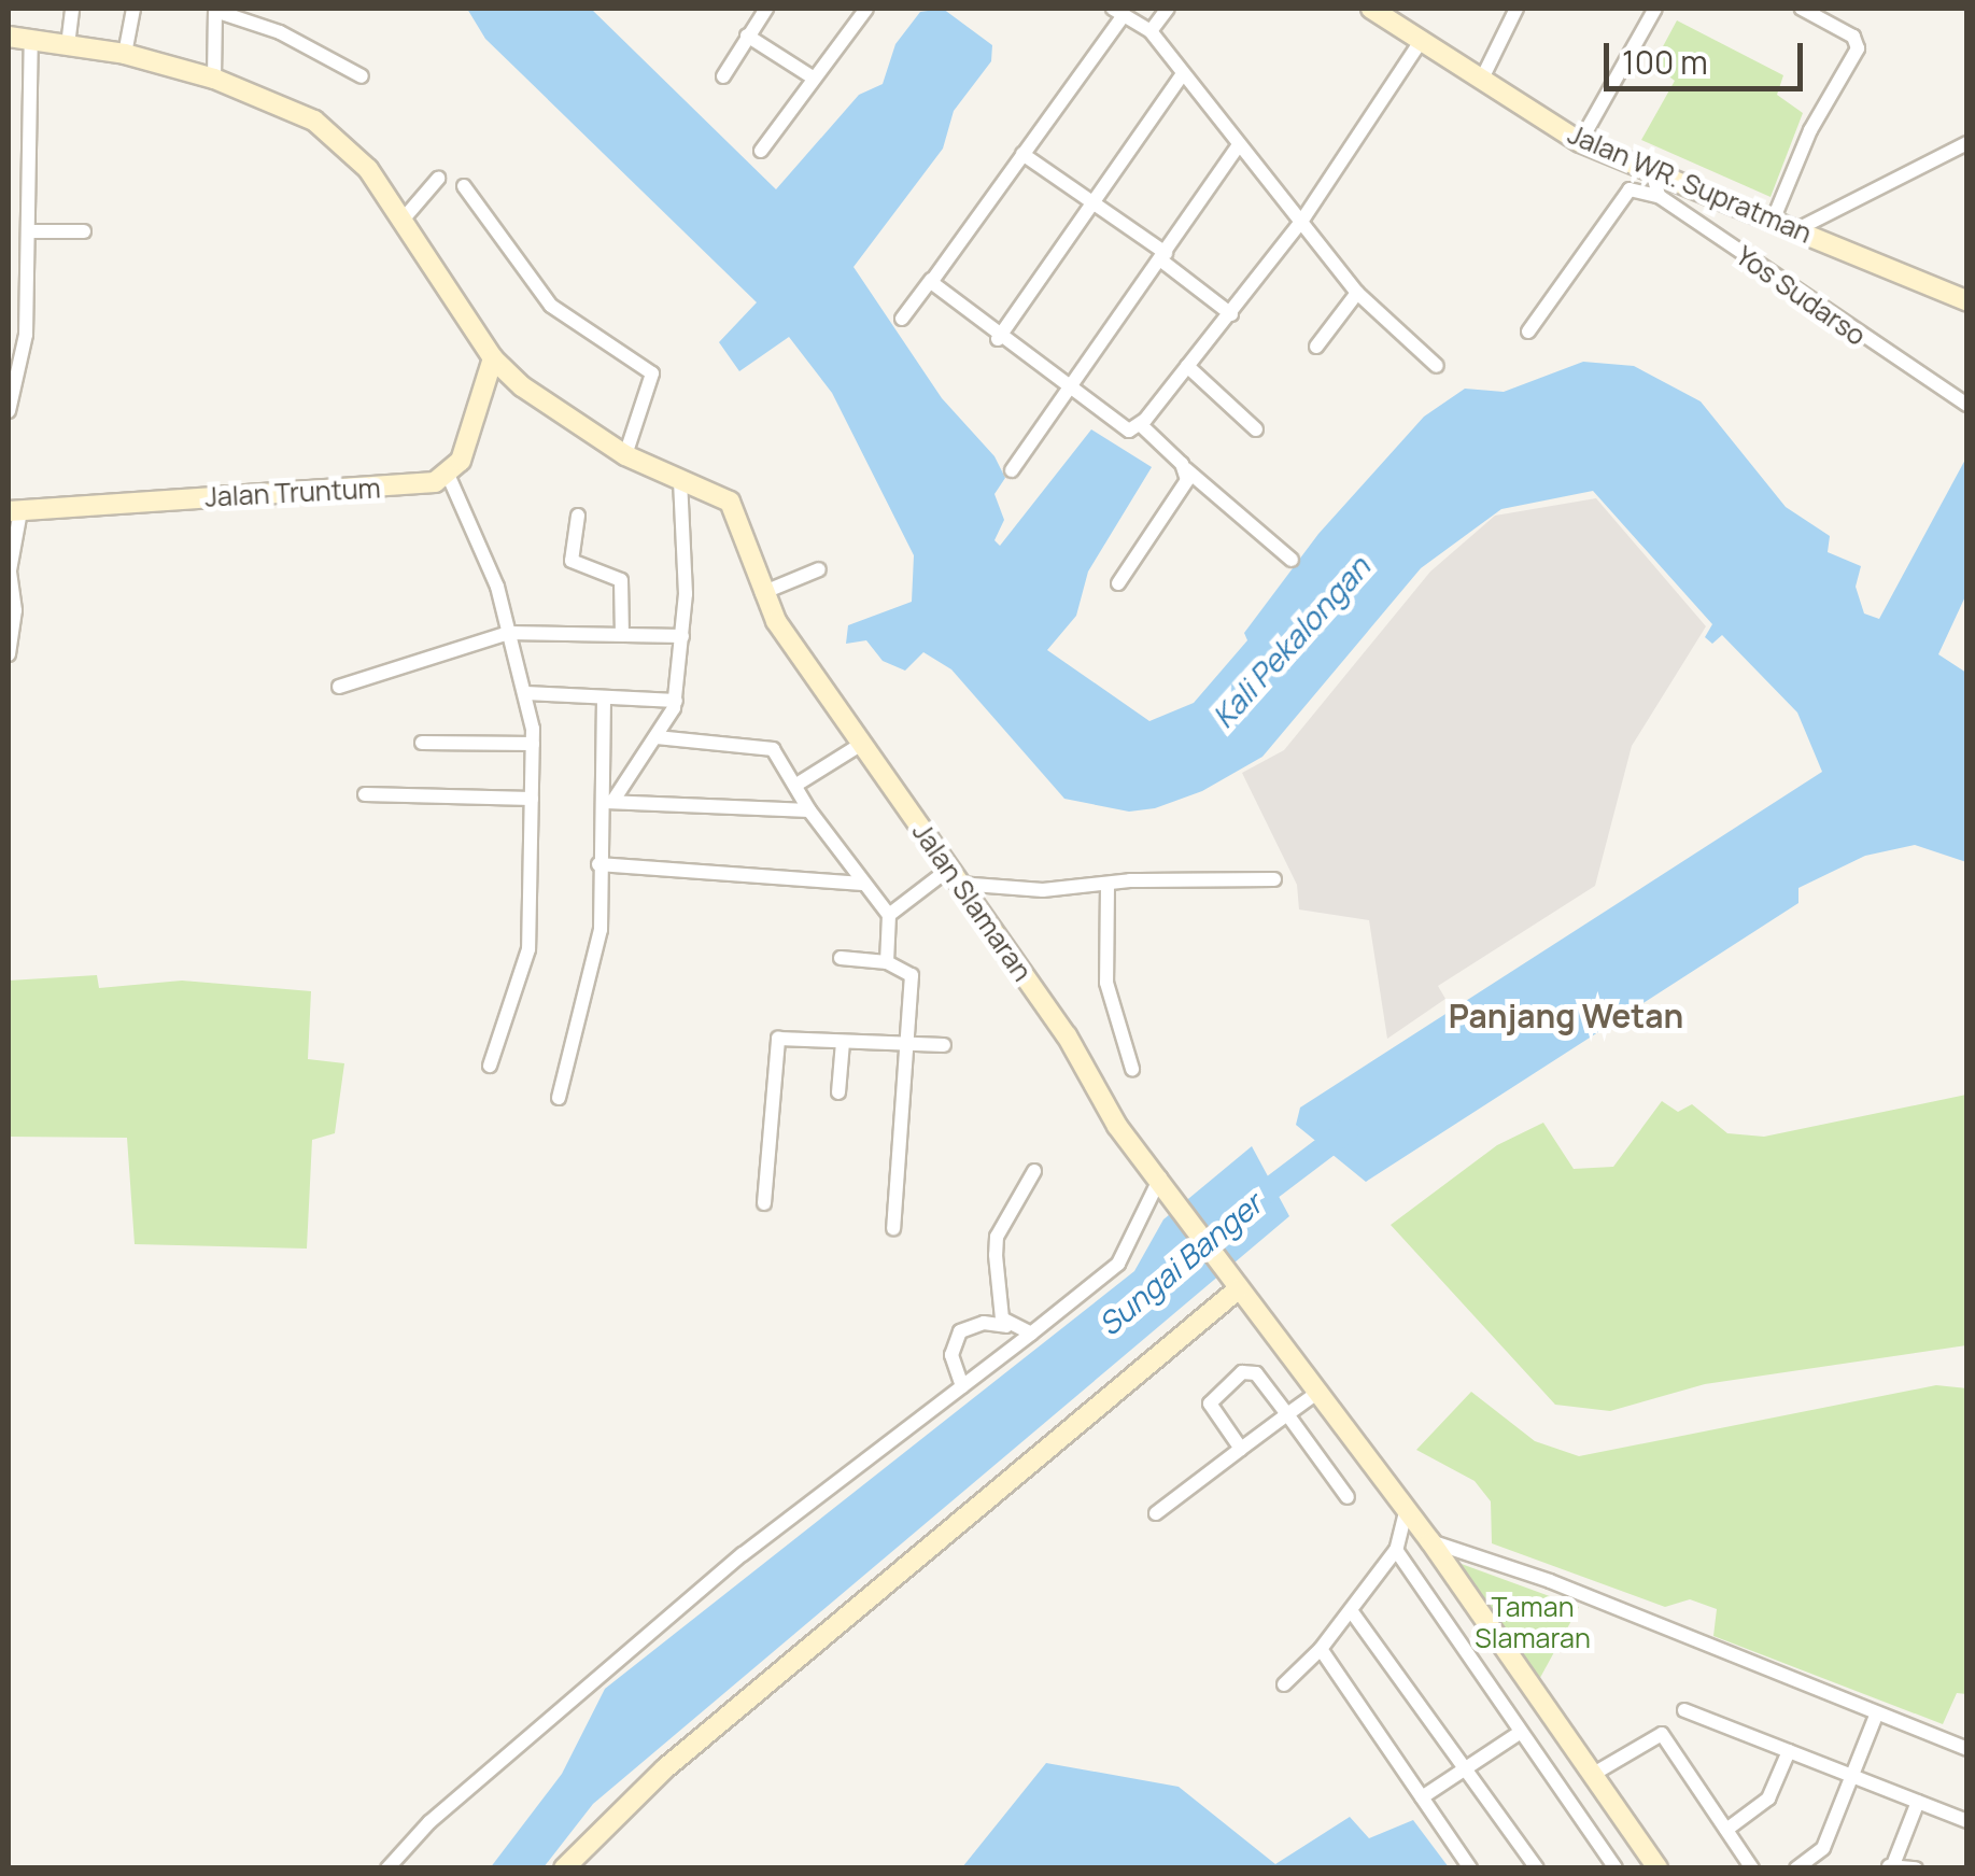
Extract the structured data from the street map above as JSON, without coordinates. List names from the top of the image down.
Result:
{
  "streets": {
    "street": [
      "Jalan WR. Supratman",
      "Yos Sudarso",
      "Jalan Truntum",
      "Jalan Slamaran"
    ]
  },
  "districts": ["Panjang Wetan"],
  "water": ["Kali Pekalongan", "Sungai Banger"],
  "parks": ["Taman Slamaran"],
  "scale_bar": "100 m"
}
